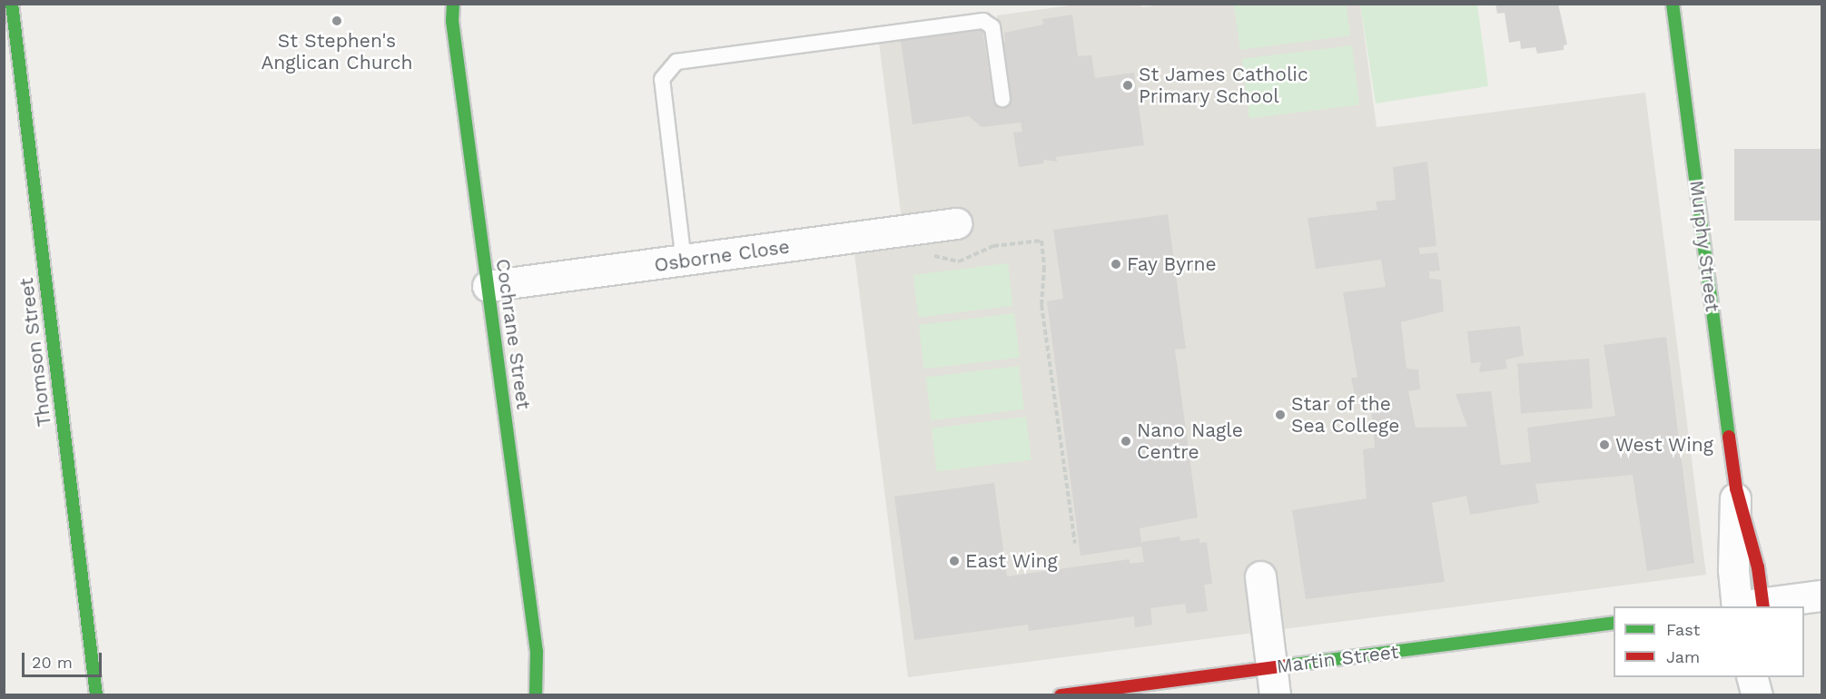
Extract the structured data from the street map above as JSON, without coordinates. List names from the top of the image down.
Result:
{
  "streets": {
    "street": [
      "Murphy Street",
      "Osborne Close",
      "Cochrane Street",
      "Thomson Street",
      "Martin Street"
    ]
  },
  "crossings": [
    ["Osborne Close", "Cochrane Street"]
  ],
  "places": [
    "St Stephen's Anglican Church",
    "St James Catholic Primary School",
    "Fay Byrne",
    "Star of the Sea College",
    "Nano Nagle Centre",
    "West Wing",
    "East Wing"
  ],
  "legend": ["Fast", "Jam"],
  "scale_bar": "20 m"
}
